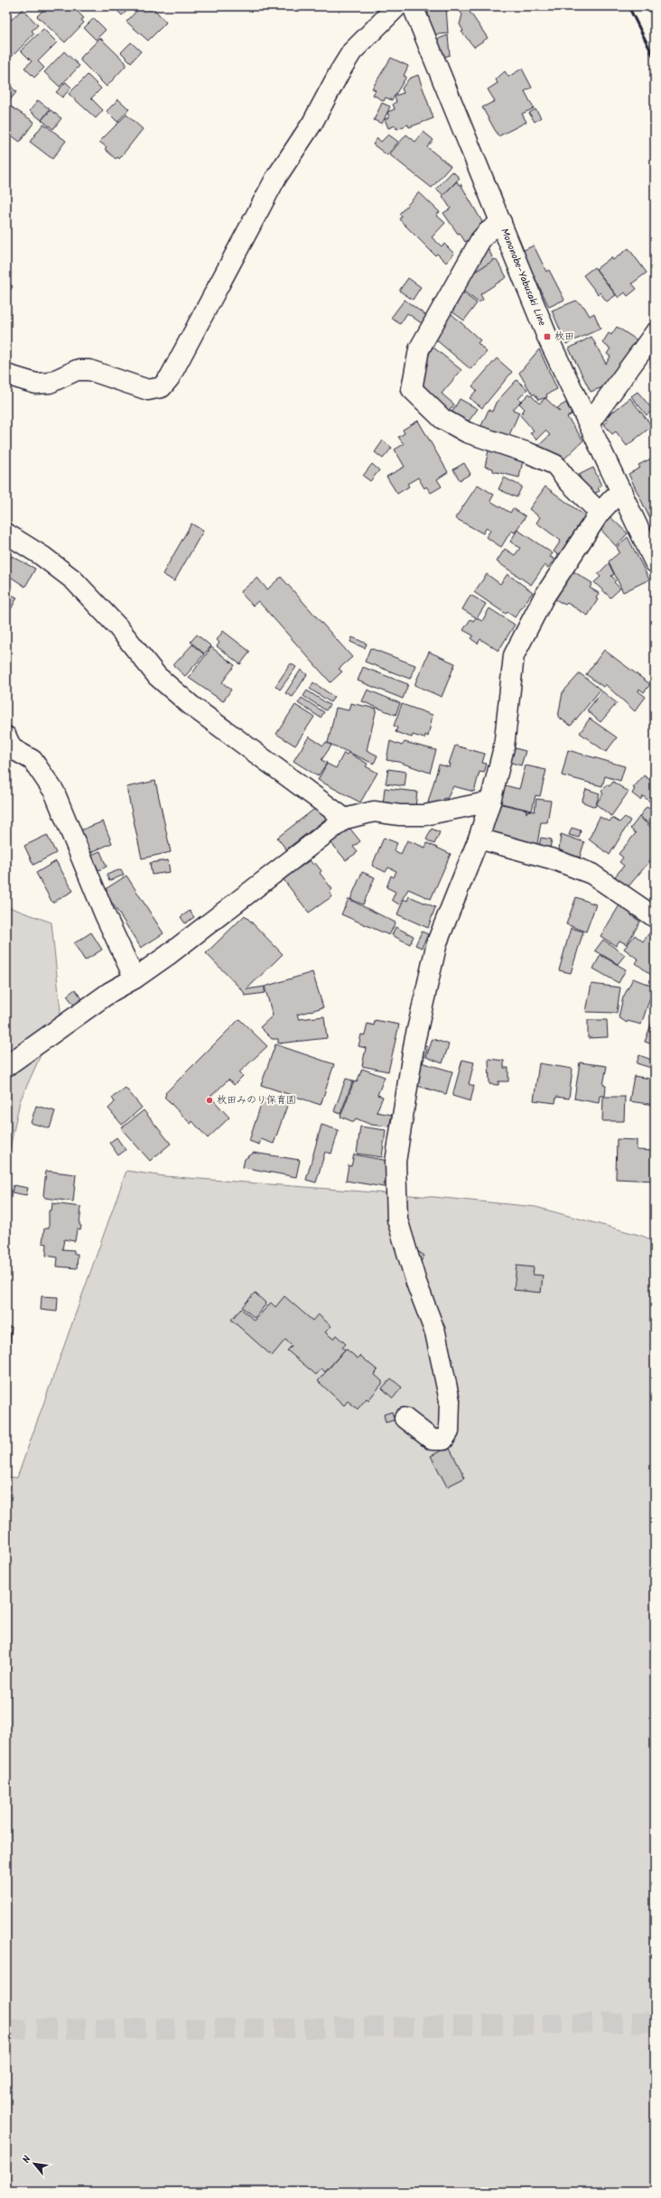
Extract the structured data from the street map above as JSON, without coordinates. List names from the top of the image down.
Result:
{
  "streets": {
    "street": ["Mononobe-Yabusaki Line"]
  },
  "places": {
    "transit": ["枚田"],
    "other": ["枚田みのり保育園"]
  },
  "north": "top left"
}
